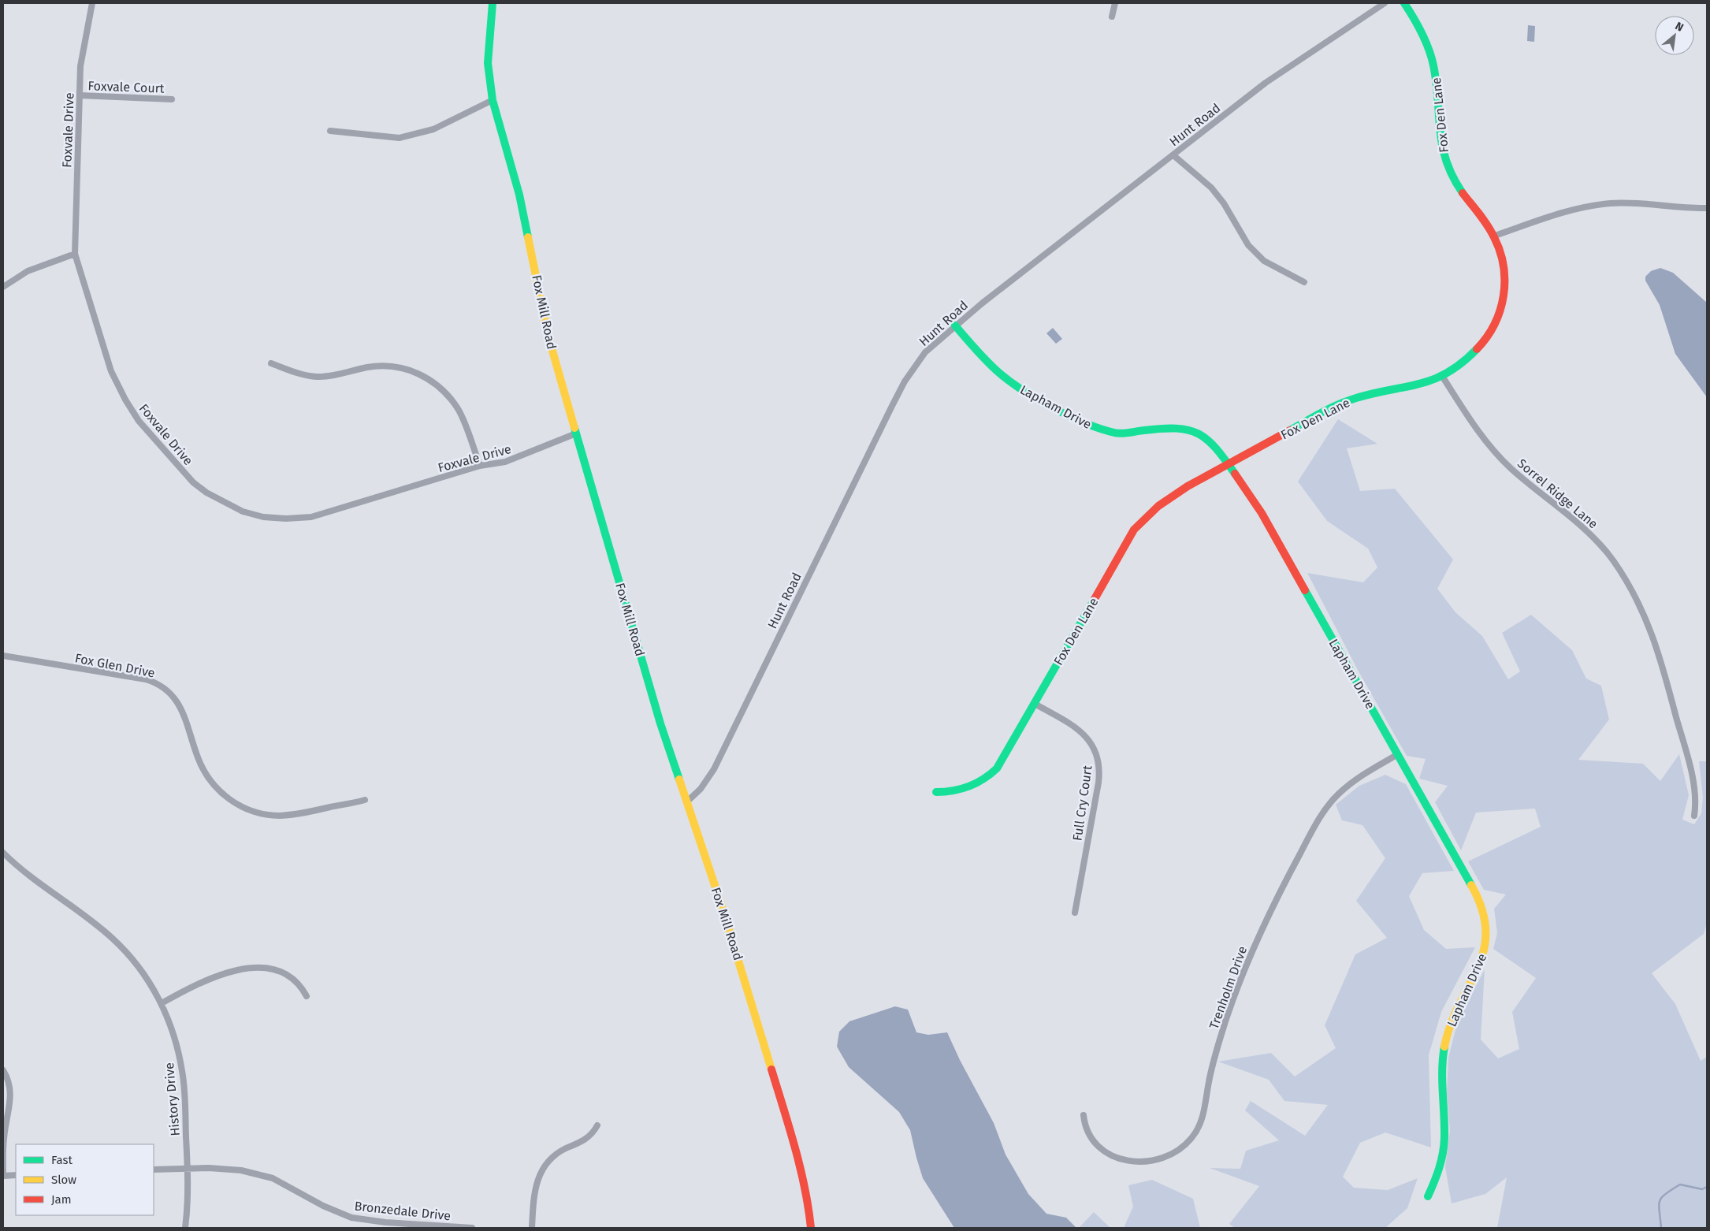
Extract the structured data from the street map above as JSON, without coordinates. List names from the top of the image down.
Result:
{
  "streets": {
    "street": [
      "Foxvale Court",
      "Fox Den Lane",
      "Hunt Road",
      "Foxvale Drive",
      "Fox Mill Road",
      "Lapham Drive",
      "Sorrel Ridge Lane",
      "Fox Glen Drive",
      "Full Cry Court",
      "Trenholm Drive",
      "History Drive",
      "Bronzedale Drive"
    ]
  },
  "crossings": [
    ["Foxvale Court", "Foxvale Drive"],
    ["Fox Den Lane", "Lapham Drive"],
    ["Fox Den Lane", "Sorrel Ridge Lane"],
    ["Fox Den Lane", "Full Cry Court"],
    ["Hunt Road", "Fox Mill Road"],
    ["Hunt Road", "Lapham Drive"],
    ["Foxvale Drive", "Fox Mill Road"],
    ["Lapham Drive", "Trenholm Drive"],
    ["History Drive", "Bronzedale Drive"]
  ],
  "legend": ["Fast", "Slow", "Jam"],
  "north": "top right"
}
